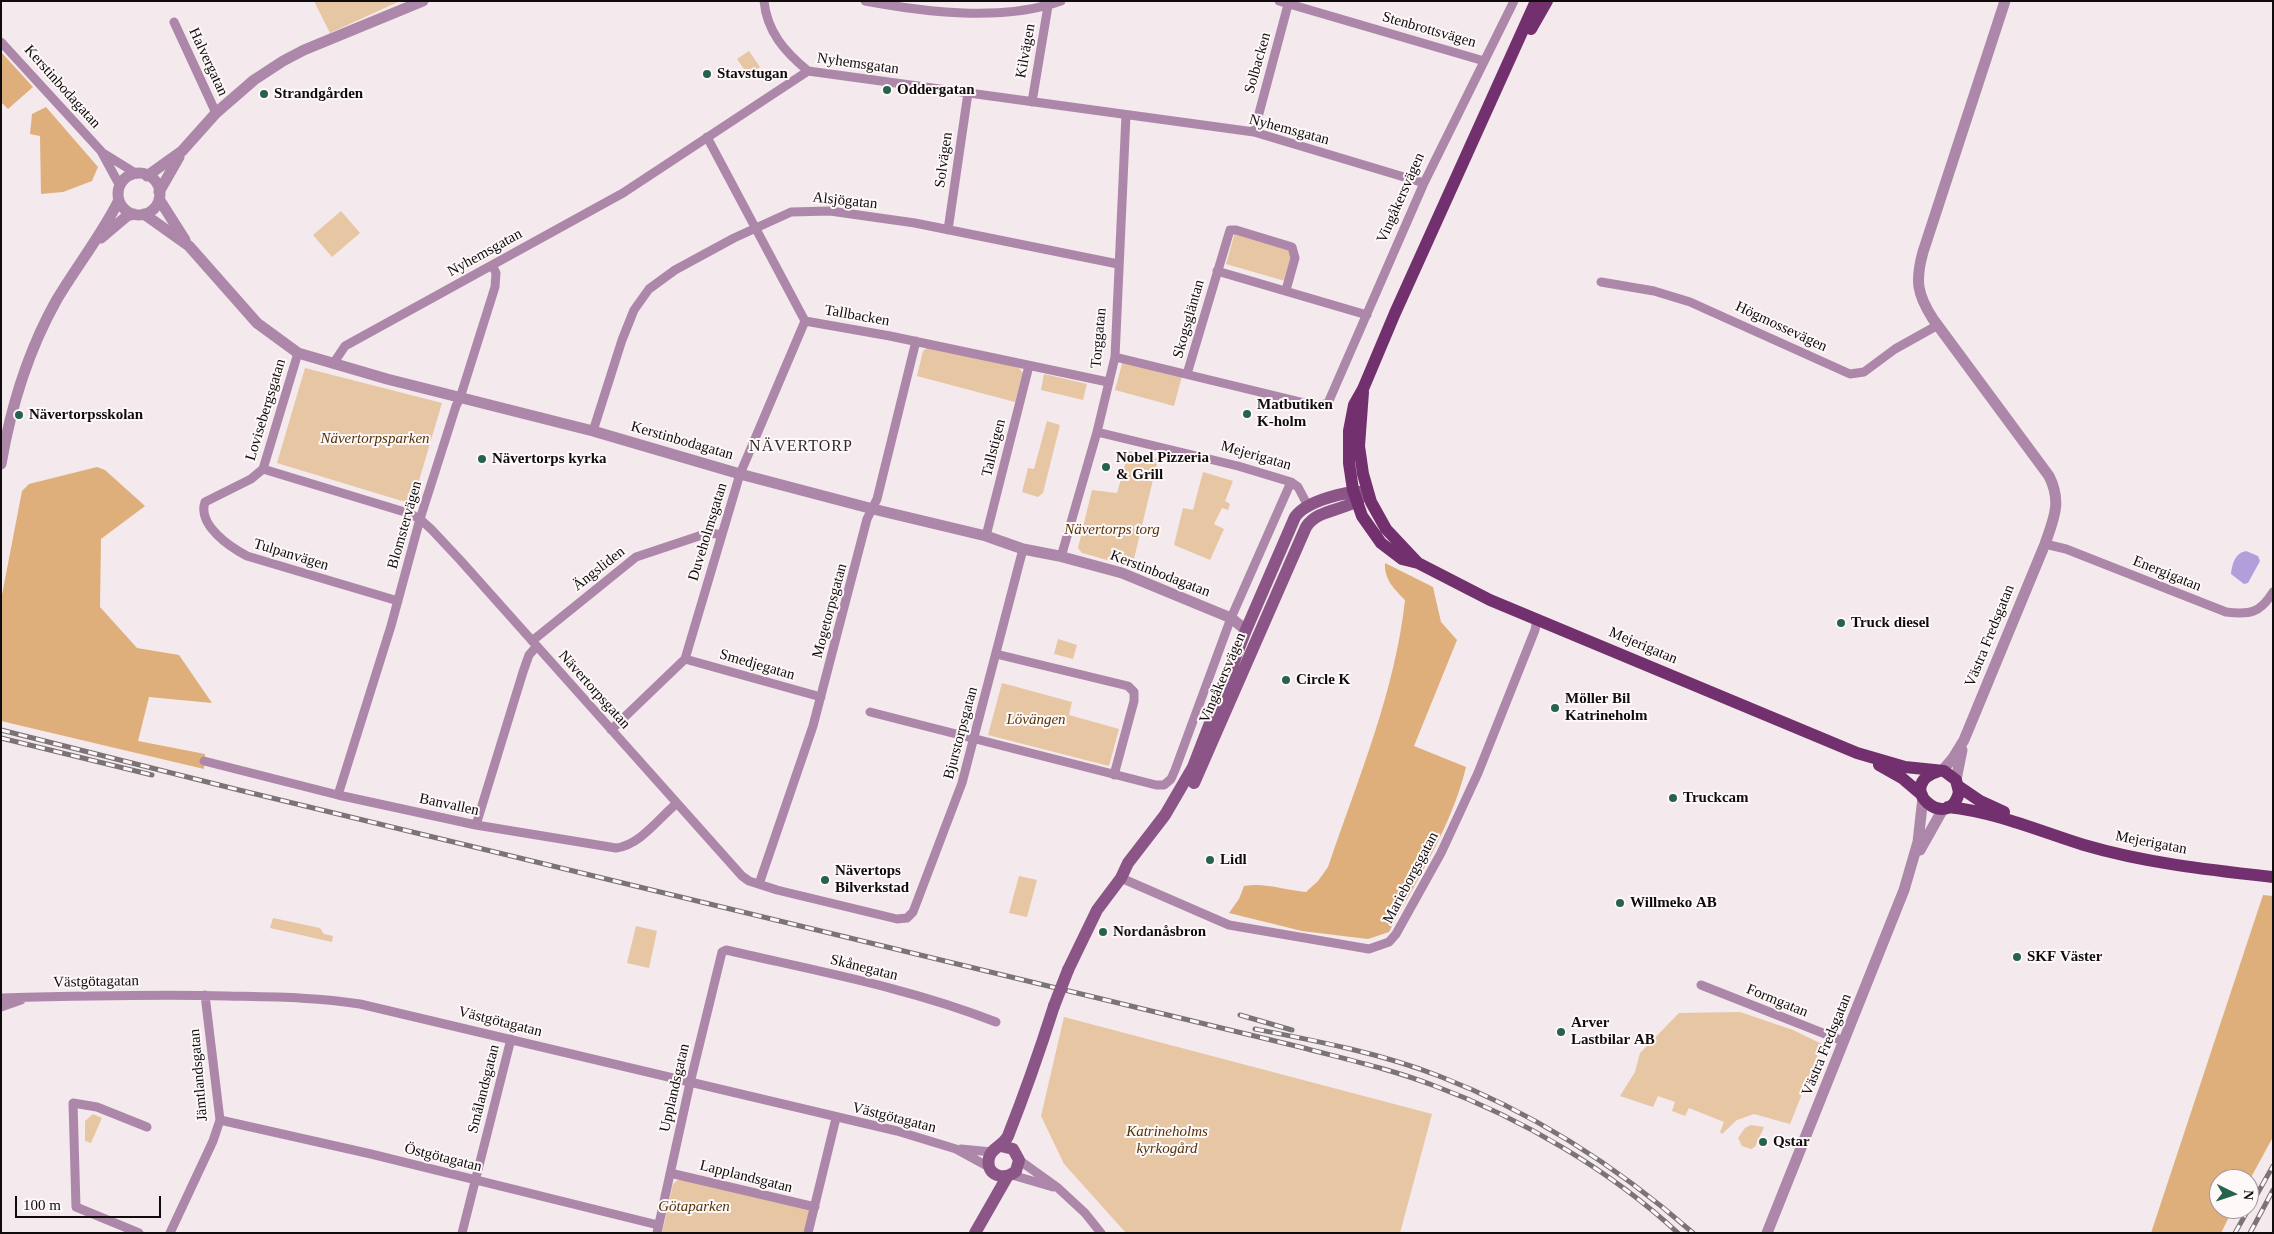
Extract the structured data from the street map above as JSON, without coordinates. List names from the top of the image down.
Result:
{
  "streets": {
    "main road": ["Vingåkersvägen", "Mejerigatan"],
    "street": [
      "Stenbrottsvägen",
      "Kilvägen",
      "Halvergatan",
      "Solbacken",
      "Nyhemsgatan",
      "Kerstinbodagatan",
      "Solvägen",
      "Alsjögatan",
      "Tallbacken",
      "Skogsgläntan",
      "Högmossevägen",
      "Torggatan",
      "Lovisebergsgatan",
      "Tallstigen",
      "Blomstervägen",
      "Duveholmsgatan",
      "Tulpanvägen",
      "Ängsliden",
      "Energigatan",
      "Mogetorpsgatan",
      "Västra Fredsgatan",
      "Smedjegatan",
      "Nävertorpsgatan",
      "Bjurstorpsgatan",
      "Banvallen",
      "Marieborgsgatan",
      "Skånegatan",
      "Västgötagatan",
      "Formgatan",
      "Jämtlandsgatan",
      "Upplandsgatan",
      "Smålandsgatan",
      "Östgötagatan",
      "Lapplandsgatan"
    ]
  },
  "crossings": [
    ["Stenbrottsvägen", "Solbacken"],
    ["Stenbrottsvägen", "Vingåkersvägen"],
    ["Kilvägen", "Nyhemsgatan"],
    ["Solbacken", "Nyhemsgatan"],
    ["Nyhemsgatan", "Kerstinbodagatan"],
    ["Nyhemsgatan", "Solvägen"],
    ["Nyhemsgatan", "Vingåkersvägen"],
    ["Nyhemsgatan", "Tallbacken"],
    ["Nyhemsgatan", "Torggatan"],
    ["Nyhemsgatan", "Blomstervägen"],
    ["Kerstinbodagatan", "Vingåkersvägen"],
    ["Kerstinbodagatan", "Alsjögatan"],
    ["Kerstinbodagatan", "Torggatan"],
    ["Kerstinbodagatan", "Lovisebergsgatan"],
    ["Kerstinbodagatan", "Tallstigen"],
    ["Kerstinbodagatan", "Blomstervägen"],
    ["Kerstinbodagatan", "Duveholmsgatan"],
    ["Kerstinbodagatan", "Mogetorpsgatan"],
    ["Kerstinbodagatan", "Bjurstorpsgatan"],
    ["Solvägen", "Alsjögatan"],
    ["Vingåkersvägen", "Skogsgläntan"],
    ["Vingåkersvägen", "Mejerigatan"],
    ["Vingåkersvägen", "Marieborgsgatan"],
    ["Vingåkersvägen", "Västgötagatan"],
    ["Alsjögatan", "Tallbacken"],
    ["Alsjögatan", "Torggatan"],
    ["Tallbacken", "Torggatan"],
    ["Tallbacken", "Tallstigen"],
    ["Tallbacken", "Duveholmsgatan"],
    ["Tallbacken", "Mogetorpsgatan"],
    ["Torggatan", "Mejerigatan"],
    ["Lovisebergsgatan", "Tulpanvägen"],
    ["Lovisebergsgatan", "Nävertorpsgatan"],
    ["Mejerigatan", "Västra Fredsgatan"],
    ["Mejerigatan", "Marieborgsgatan"],
    ["Blomstervägen", "Tulpanvägen"],
    ["Blomstervägen", "Nävertorpsgatan"],
    ["Blomstervägen", "Banvallen"],
    ["Duveholmsgatan", "Ängsliden"],
    ["Duveholmsgatan", "Smedjegatan"],
    ["Duveholmsgatan", "Nävertorpsgatan"],
    ["Ängsliden", "Nävertorpsgatan"],
    ["Ängsliden", "Banvallen"],
    ["Energigatan", "Västra Fredsgatan"],
    ["Mogetorpsgatan", "Smedjegatan"],
    ["Mogetorpsgatan", "Nävertorpsgatan"],
    ["Västra Fredsgatan", "Formgatan"],
    ["Nävertorpsgatan", "Bjurstorpsgatan"],
    ["Nävertorpsgatan", "Banvallen"],
    ["Skånegatan", "Upplandsgatan"],
    ["Västgötagatan", "Jämtlandsgatan"],
    ["Västgötagatan", "Upplandsgatan"],
    ["Västgötagatan", "Smålandsgatan"],
    ["Jämtlandsgatan", "Östgötagatan"],
    ["Upplandsgatan", "Östgötagatan"],
    ["Upplandsgatan", "Lapplandsgatan"],
    ["Smålandsgatan", "Östgötagatan"]
  ],
  "districts": ["NÄVERTORP"],
  "parks": [
    "Nävertorpsparken",
    "Nävertorps torg",
    "Lövängen",
    "Katrineholms kyrkogård",
    "Götaparken"
  ],
  "places": [
    "Stavstugan",
    "Oddergatan",
    "Strandgården",
    "Matbutiken K-holm",
    "Nävertorpsskolan",
    "Nävertorps kyrka",
    "Nobel Pizzeria & Grill",
    "Truck diesel",
    "Circle K",
    "Möller Bil Katrineholm",
    "Truckcam",
    "Lidl",
    "Nävertops Bilverkstad",
    "Willmeko AB",
    "Nordanåsbron",
    "SKF Väster",
    "Arver Lastbilar AB",
    "Qstar"
  ],
  "scale_bar": "100 m",
  "north": "right"
}
